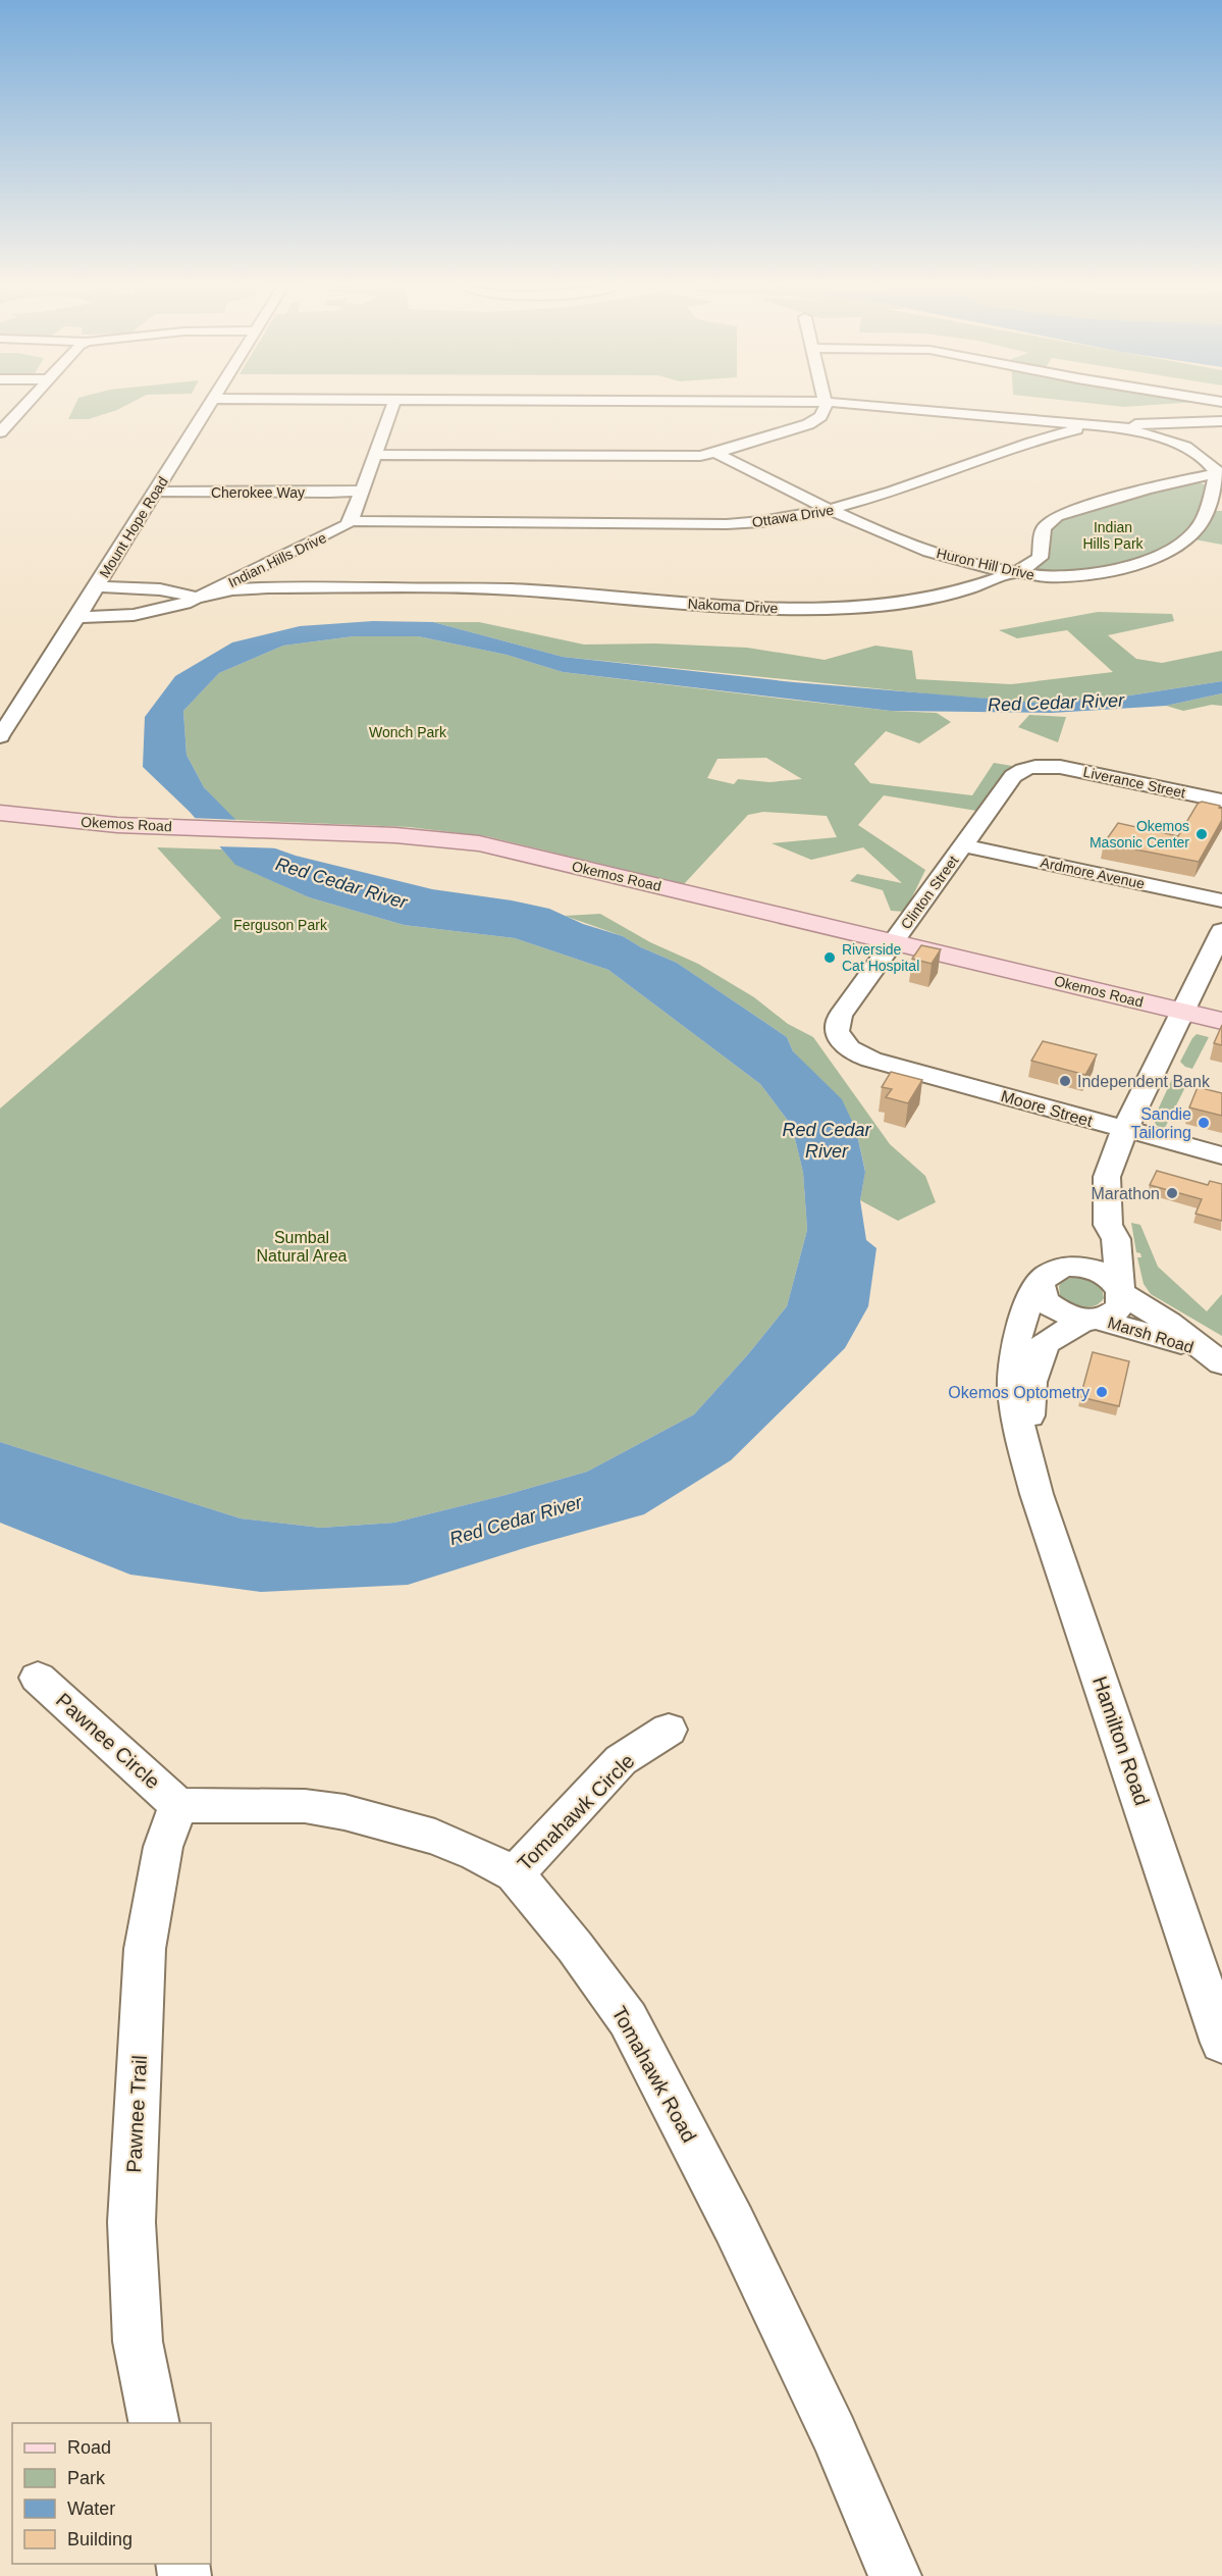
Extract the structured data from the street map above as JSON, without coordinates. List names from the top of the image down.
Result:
{
  "streets": {
    "main road": ["Okemos Road"],
    "street": [
      "Cherokee Way",
      "Ottawa Drive",
      "Mount Hope Road",
      "Indian Hills Drive",
      "Huron Hill Drive",
      "Nakoma Drive",
      "Liverance Street",
      "Ardmore Avenue",
      "Clinton Street",
      "Moore Street",
      "Marsh Road",
      "Pawnee Circle",
      "Hamilton Road",
      "Tomahawk Circle",
      "Tomahawk Road",
      "Pawnee Trail"
    ]
  },
  "crossings": [
    ["Cherokee Way", "Mount Hope Road"],
    ["Ottawa Drive", "Indian Hills Drive"],
    ["Ottawa Drive", "Huron Hill Drive"],
    ["Mount Hope Road", "Indian Hills Drive"],
    ["Indian Hills Drive", "Nakoma Drive"],
    ["Huron Hill Drive", "Nakoma Drive"],
    ["Liverance Street", "Clinton Street"],
    ["Okemos Road", "Clinton Street"],
    ["Ardmore Avenue", "Clinton Street"],
    ["Clinton Street", "Moore Street"],
    ["Marsh Road", "Hamilton Road"],
    ["Pawnee Circle", "Tomahawk Road"],
    ["Pawnee Circle", "Pawnee Trail"],
    ["Tomahawk Circle", "Tomahawk Road"],
    ["Tomahawk Road", "Pawnee Trail"]
  ],
  "water": ["Red Cedar River"],
  "parks": [
    "Indian Hills Park",
    "Wonch Park",
    "Ferguson Park",
    "Sumbal Natural Area"
  ],
  "places": [
    "Okemos Masonic Center",
    "Riverside Cat Hospital",
    "Independent Bank",
    "Sandie Tailoring",
    "Marathon",
    "Okemos Optometry"
  ],
  "legend": [
    "Road",
    "Park",
    "Water",
    "Building"
  ]
}
